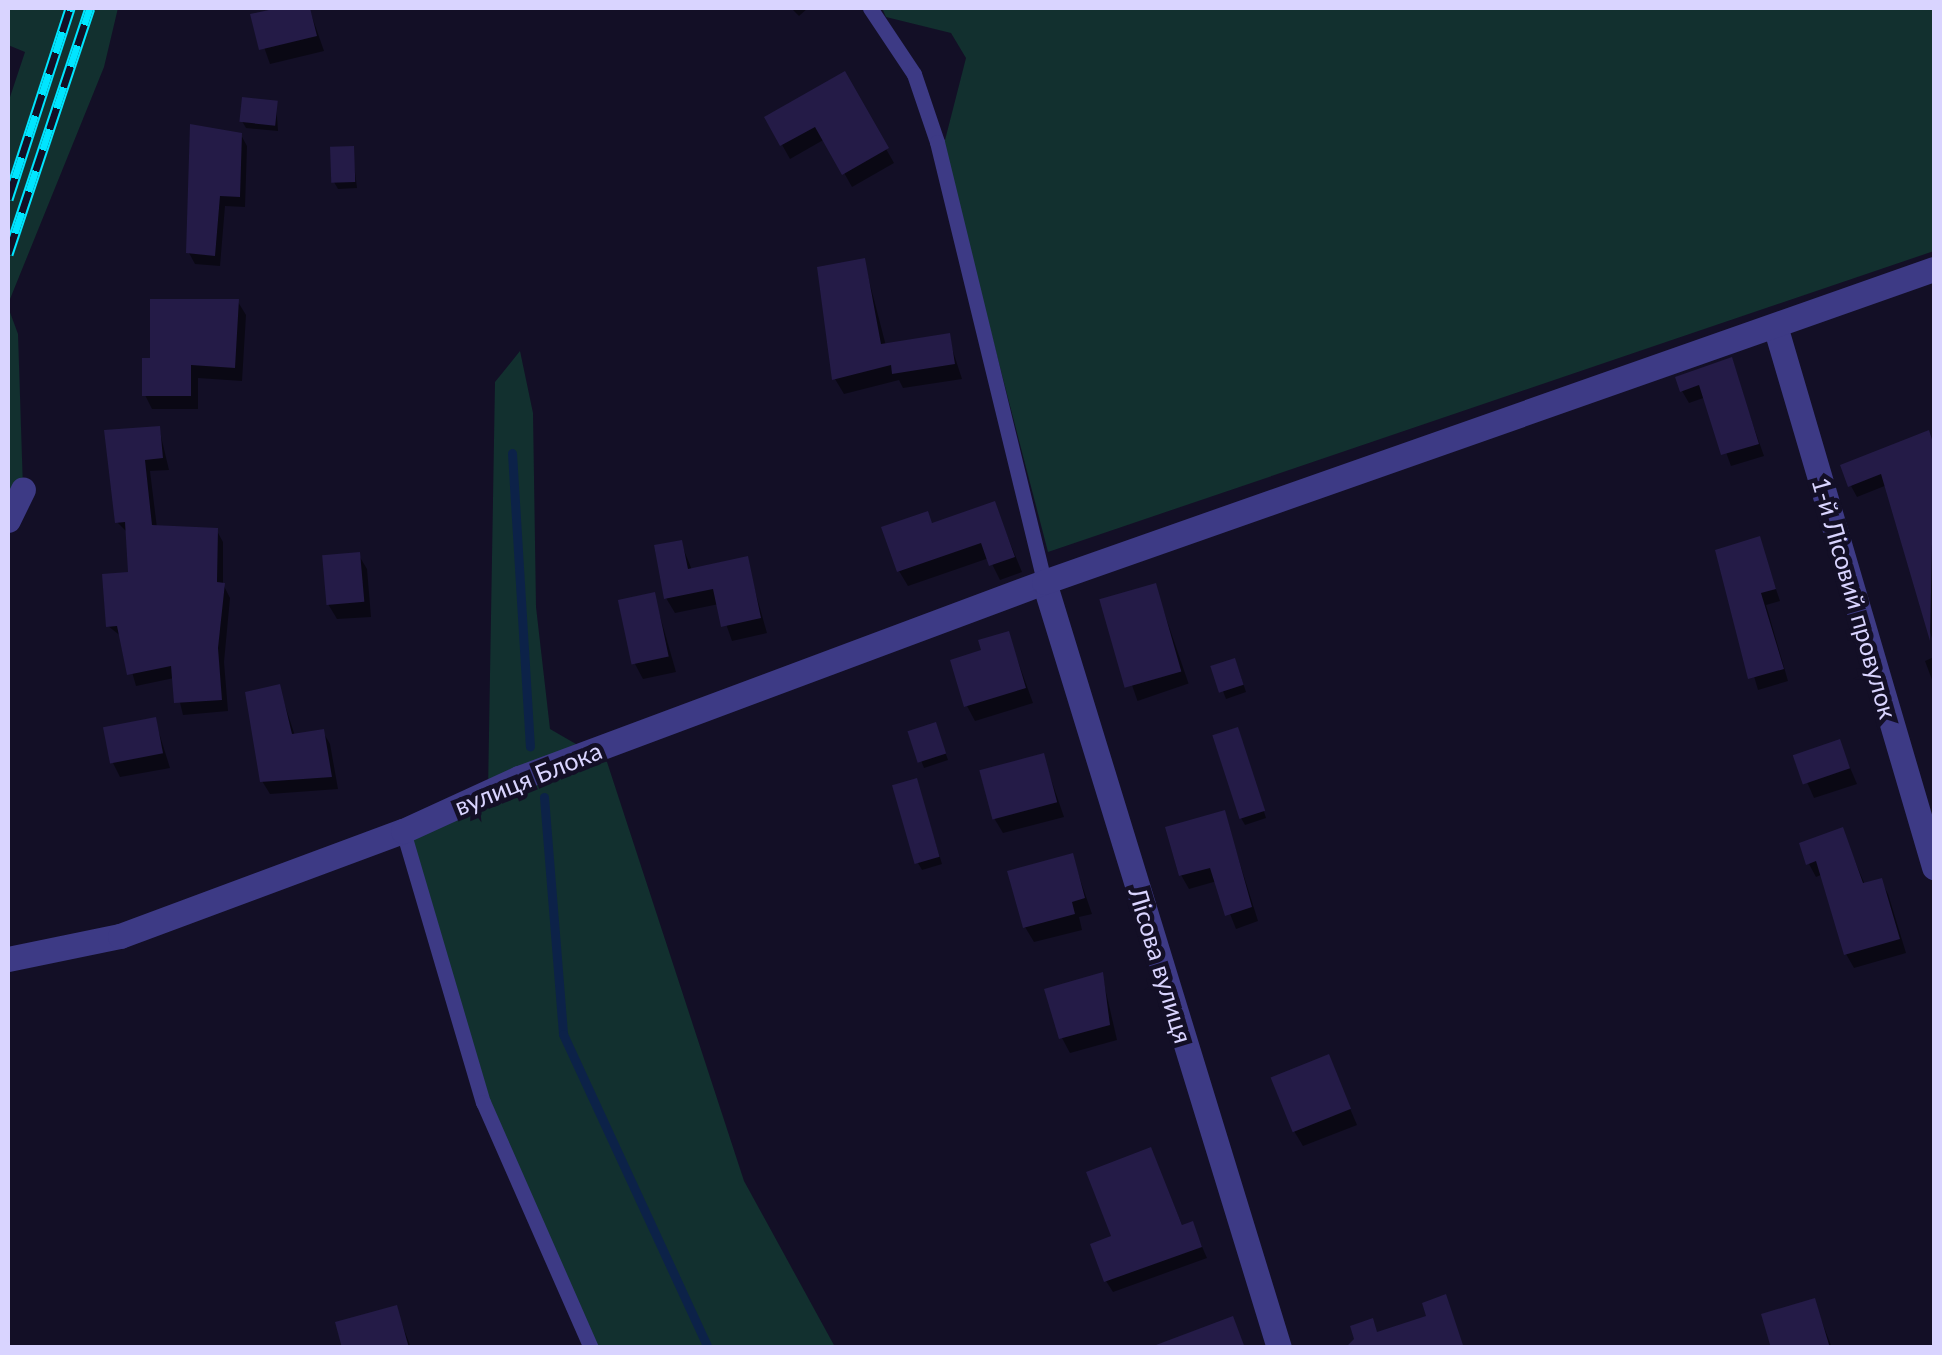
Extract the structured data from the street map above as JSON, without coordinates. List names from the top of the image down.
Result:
{
  "streets": {
    "street": ["1-й Лісовий провулок", "вулиця Блока", "Лісова вулиця"]
  },
  "crossings": [
    ["1-й Лісовий провулок", "вулиця Блока"],
    ["вулиця Блока", "Лісова вулиця"]
  ]
}
